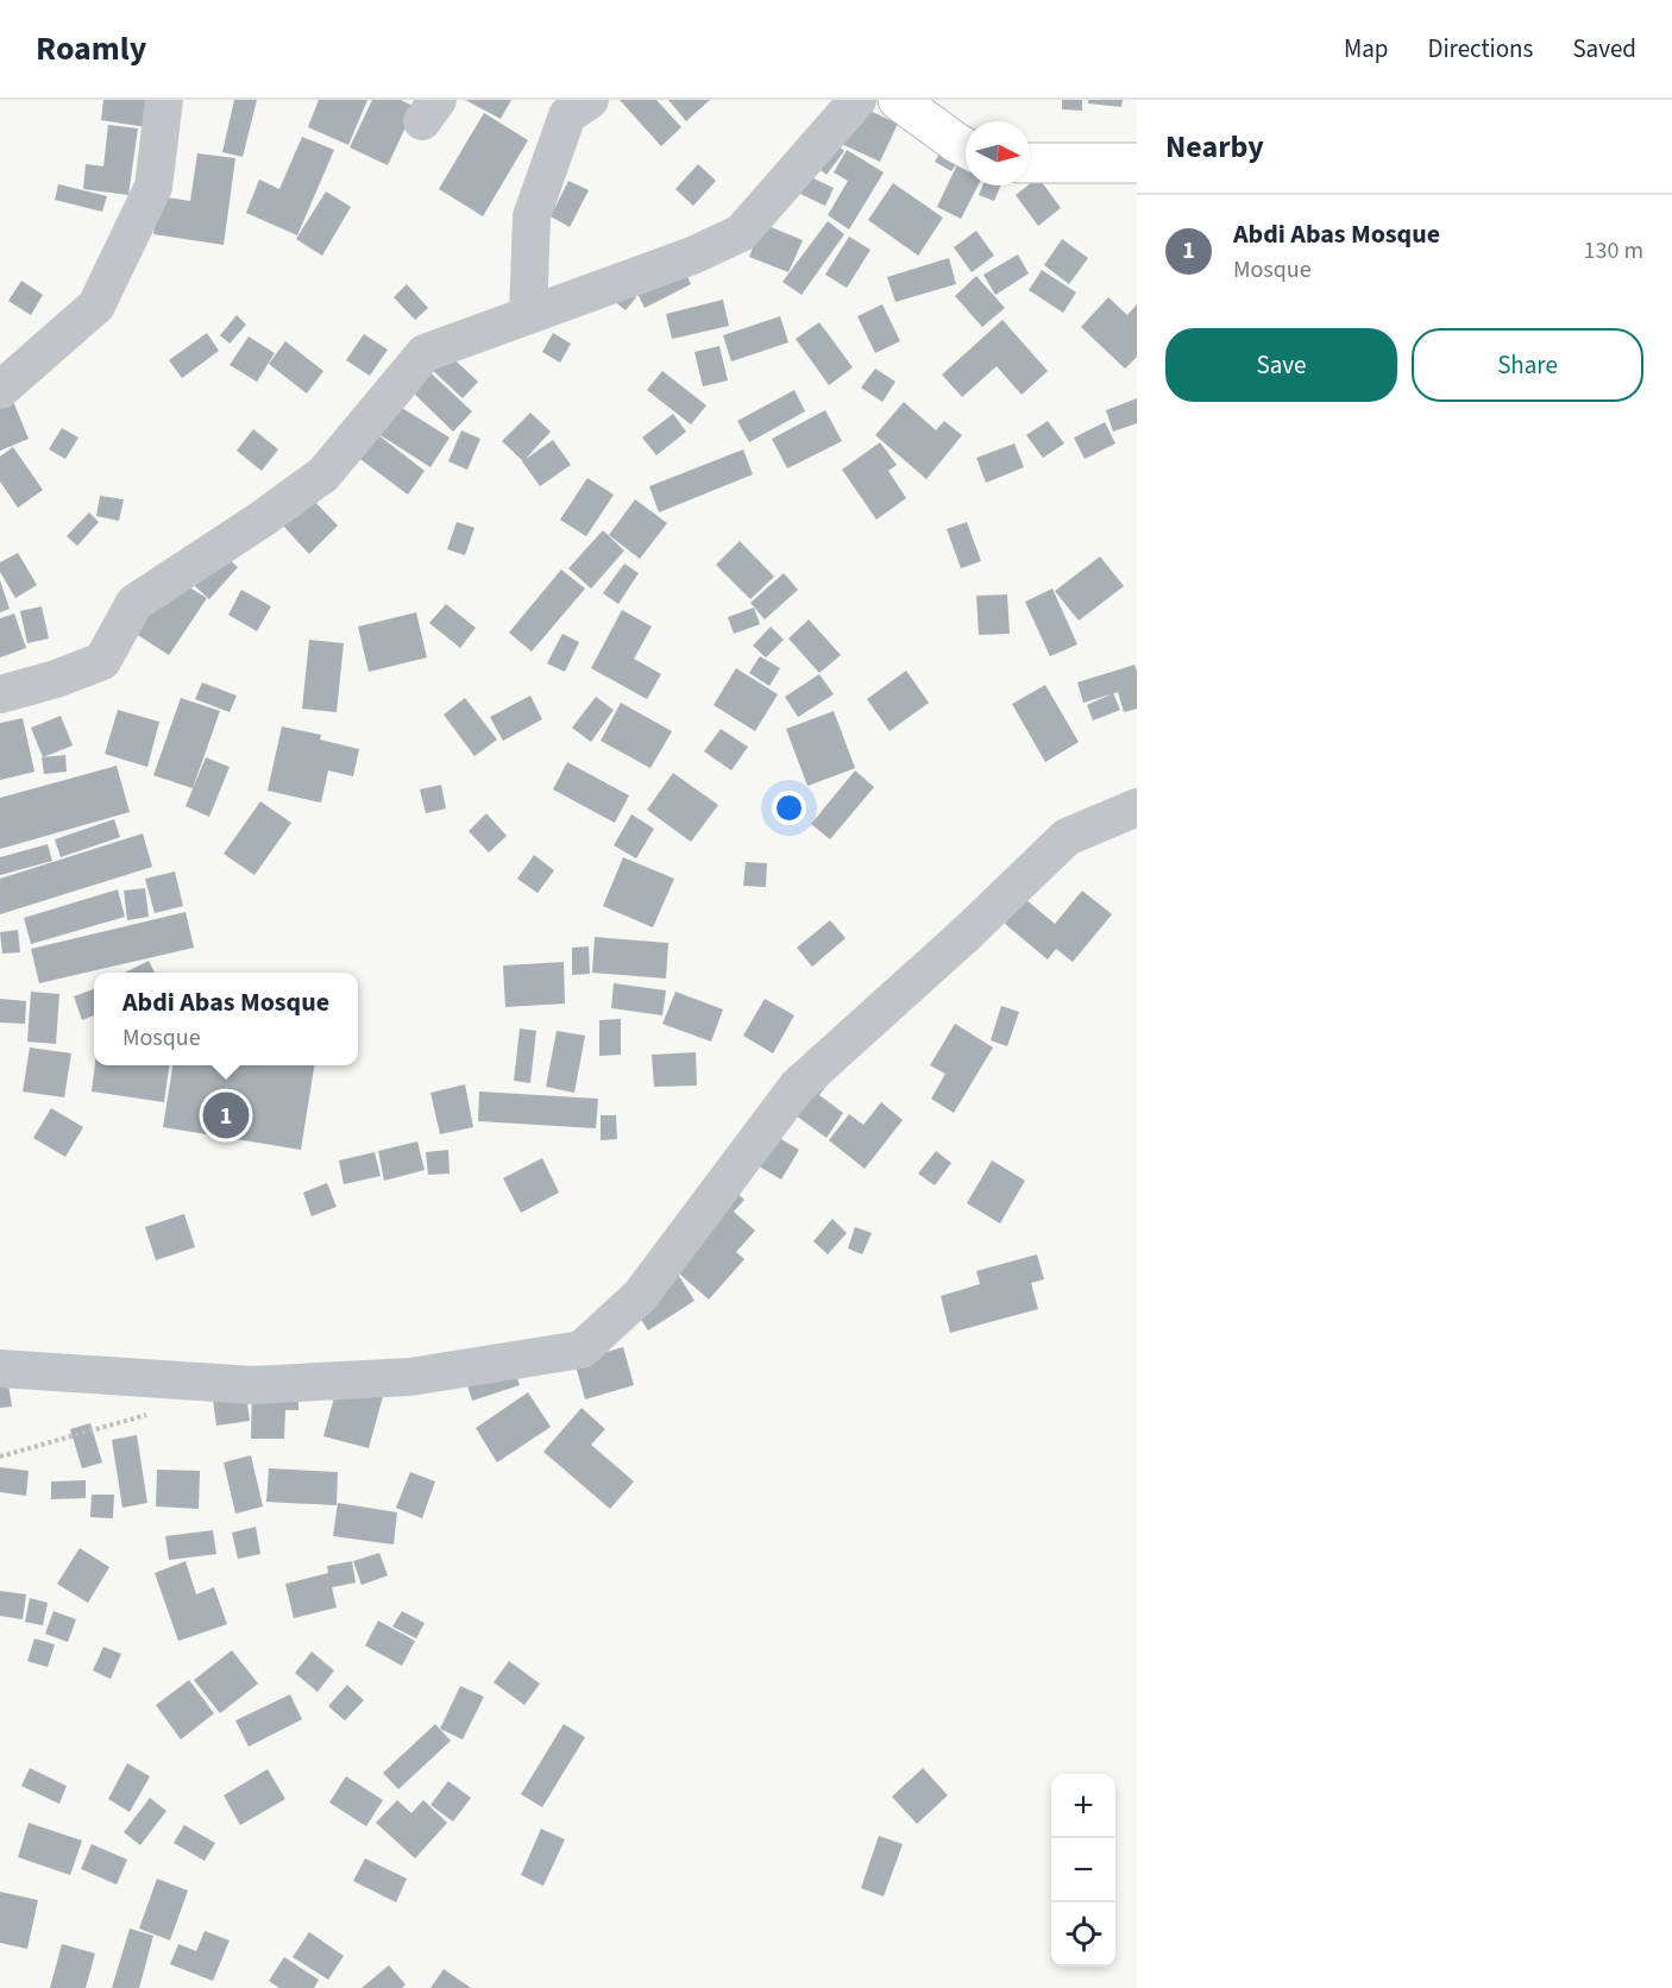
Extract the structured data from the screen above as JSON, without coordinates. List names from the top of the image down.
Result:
{
  "north": "right",
  "page": {
    "header": "Roamly",
    "nav": ["Map", "Directions", "Saved"],
    "heading": "Nearby",
    "list": [
      {
        "mark": "1",
        "name": "Abdi Abas Mosque",
        "note": "Mosque",
        "value": "130 m"
      }
    ],
    "buttons": ["Save", "Share"],
    "popup": ["Abdi Abas Mosque", "Mosque"],
    "pins": "1",
    "map_buttons": ["+", "−"]
  }
}
